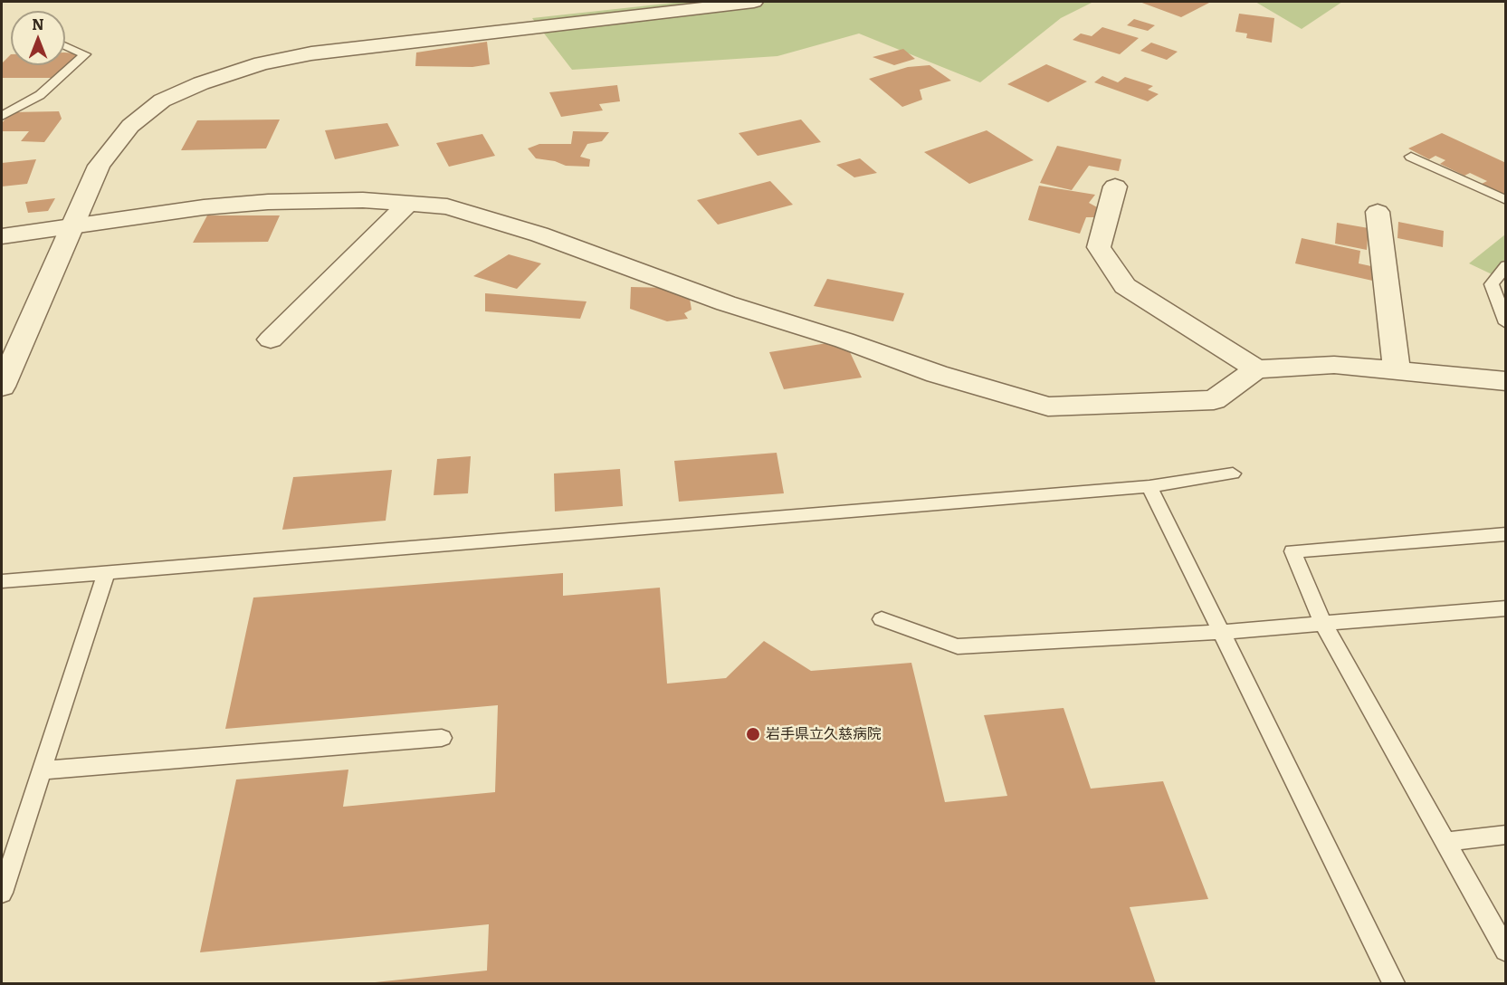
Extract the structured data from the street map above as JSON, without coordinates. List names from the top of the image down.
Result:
{
  "places": ["岩手県立久慈病院"],
  "north": "top"
}
